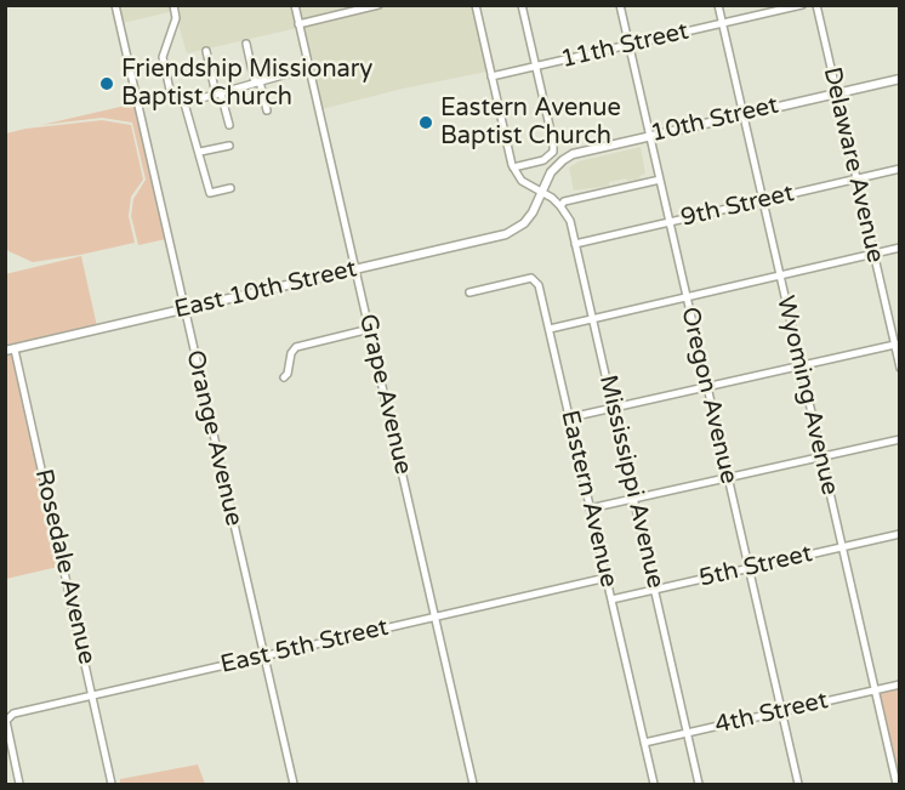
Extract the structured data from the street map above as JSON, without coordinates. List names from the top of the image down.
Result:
{
  "streets": {
    "street": [
      "11th Street",
      "10th Street",
      "Delaware Avenue",
      "9th Street",
      "East 10th Street",
      "Grape Avenue",
      "Oregon Avenue",
      "Wyoming Avenue",
      "Orange Avenue",
      "Mississippi Avenue",
      "Eastern Avenue",
      "Rosedale Avenue",
      "5th Street",
      "East 5th Street",
      "4th Street"
    ]
  },
  "crossings": [
    ["11th Street", "Oregon Avenue"],
    ["11th Street", "Wyoming Avenue"],
    ["10th Street", "Delaware Avenue"],
    ["10th Street", "East 10th Street"],
    ["10th Street", "Oregon Avenue"],
    ["10th Street", "Wyoming Avenue"],
    ["Delaware Avenue", "9th Street"],
    ["9th Street", "Oregon Avenue"],
    ["9th Street", "Wyoming Avenue"],
    ["9th Street", "Mississippi Avenue"],
    ["East 10th Street", "Grape Avenue"],
    ["East 10th Street", "Orange Avenue"],
    ["East 10th Street", "Rosedale Avenue"],
    ["Grape Avenue", "East 5th Street"],
    ["Oregon Avenue", "5th Street"],
    ["Oregon Avenue", "4th Street"],
    ["Wyoming Avenue", "5th Street"],
    ["Wyoming Avenue", "4th Street"],
    ["Orange Avenue", "East 5th Street"],
    ["Mississippi Avenue", "5th Street"],
    ["Mississippi Avenue", "4th Street"],
    ["Eastern Avenue", "5th Street"],
    ["Eastern Avenue", "East 5th Street"],
    ["Eastern Avenue", "4th Street"],
    ["Rosedale Avenue", "East 5th Street"]
  ],
  "places": ["Friendship Missionary Baptist Church", "Eastern Avenue Baptist Church"]
}
